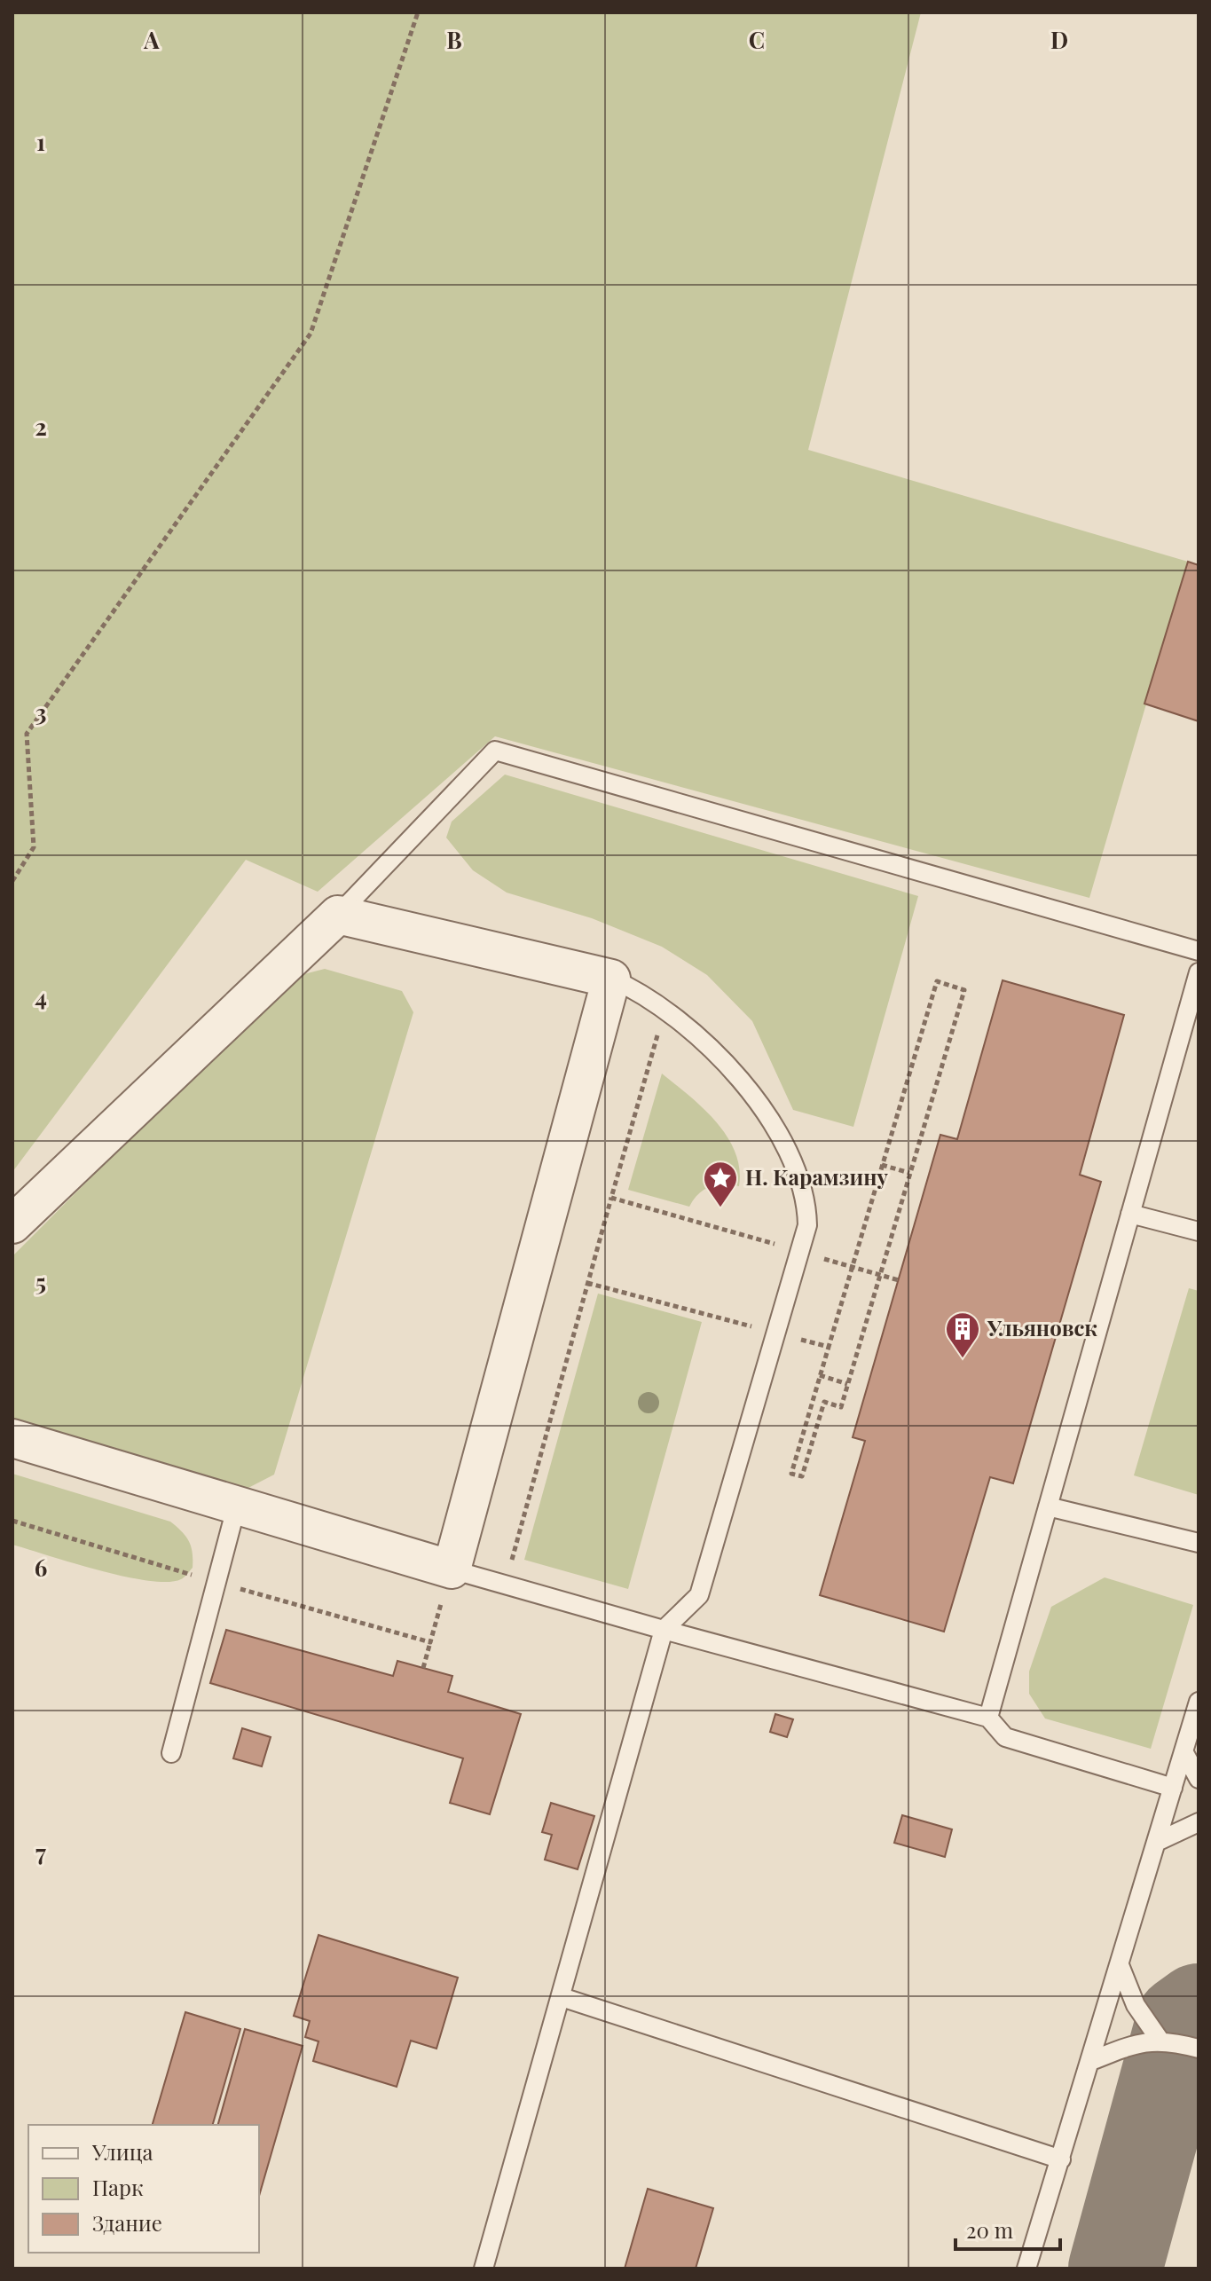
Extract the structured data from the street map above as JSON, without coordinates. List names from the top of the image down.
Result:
{
  "places": {
    "place": ["Н. Карамзину"],
    "building": ["Ульяновск"]
  },
  "legend": ["Улица", "Парк", "Здание"],
  "scale_bar": "20 m",
  "grid": {
    "columns": [
      "A",
      "B",
      "C",
      "D"
    ],
    "rows": [
      "1",
      "2",
      "3",
      "4",
      "5",
      "6",
      "7"
    ]
  }
}
